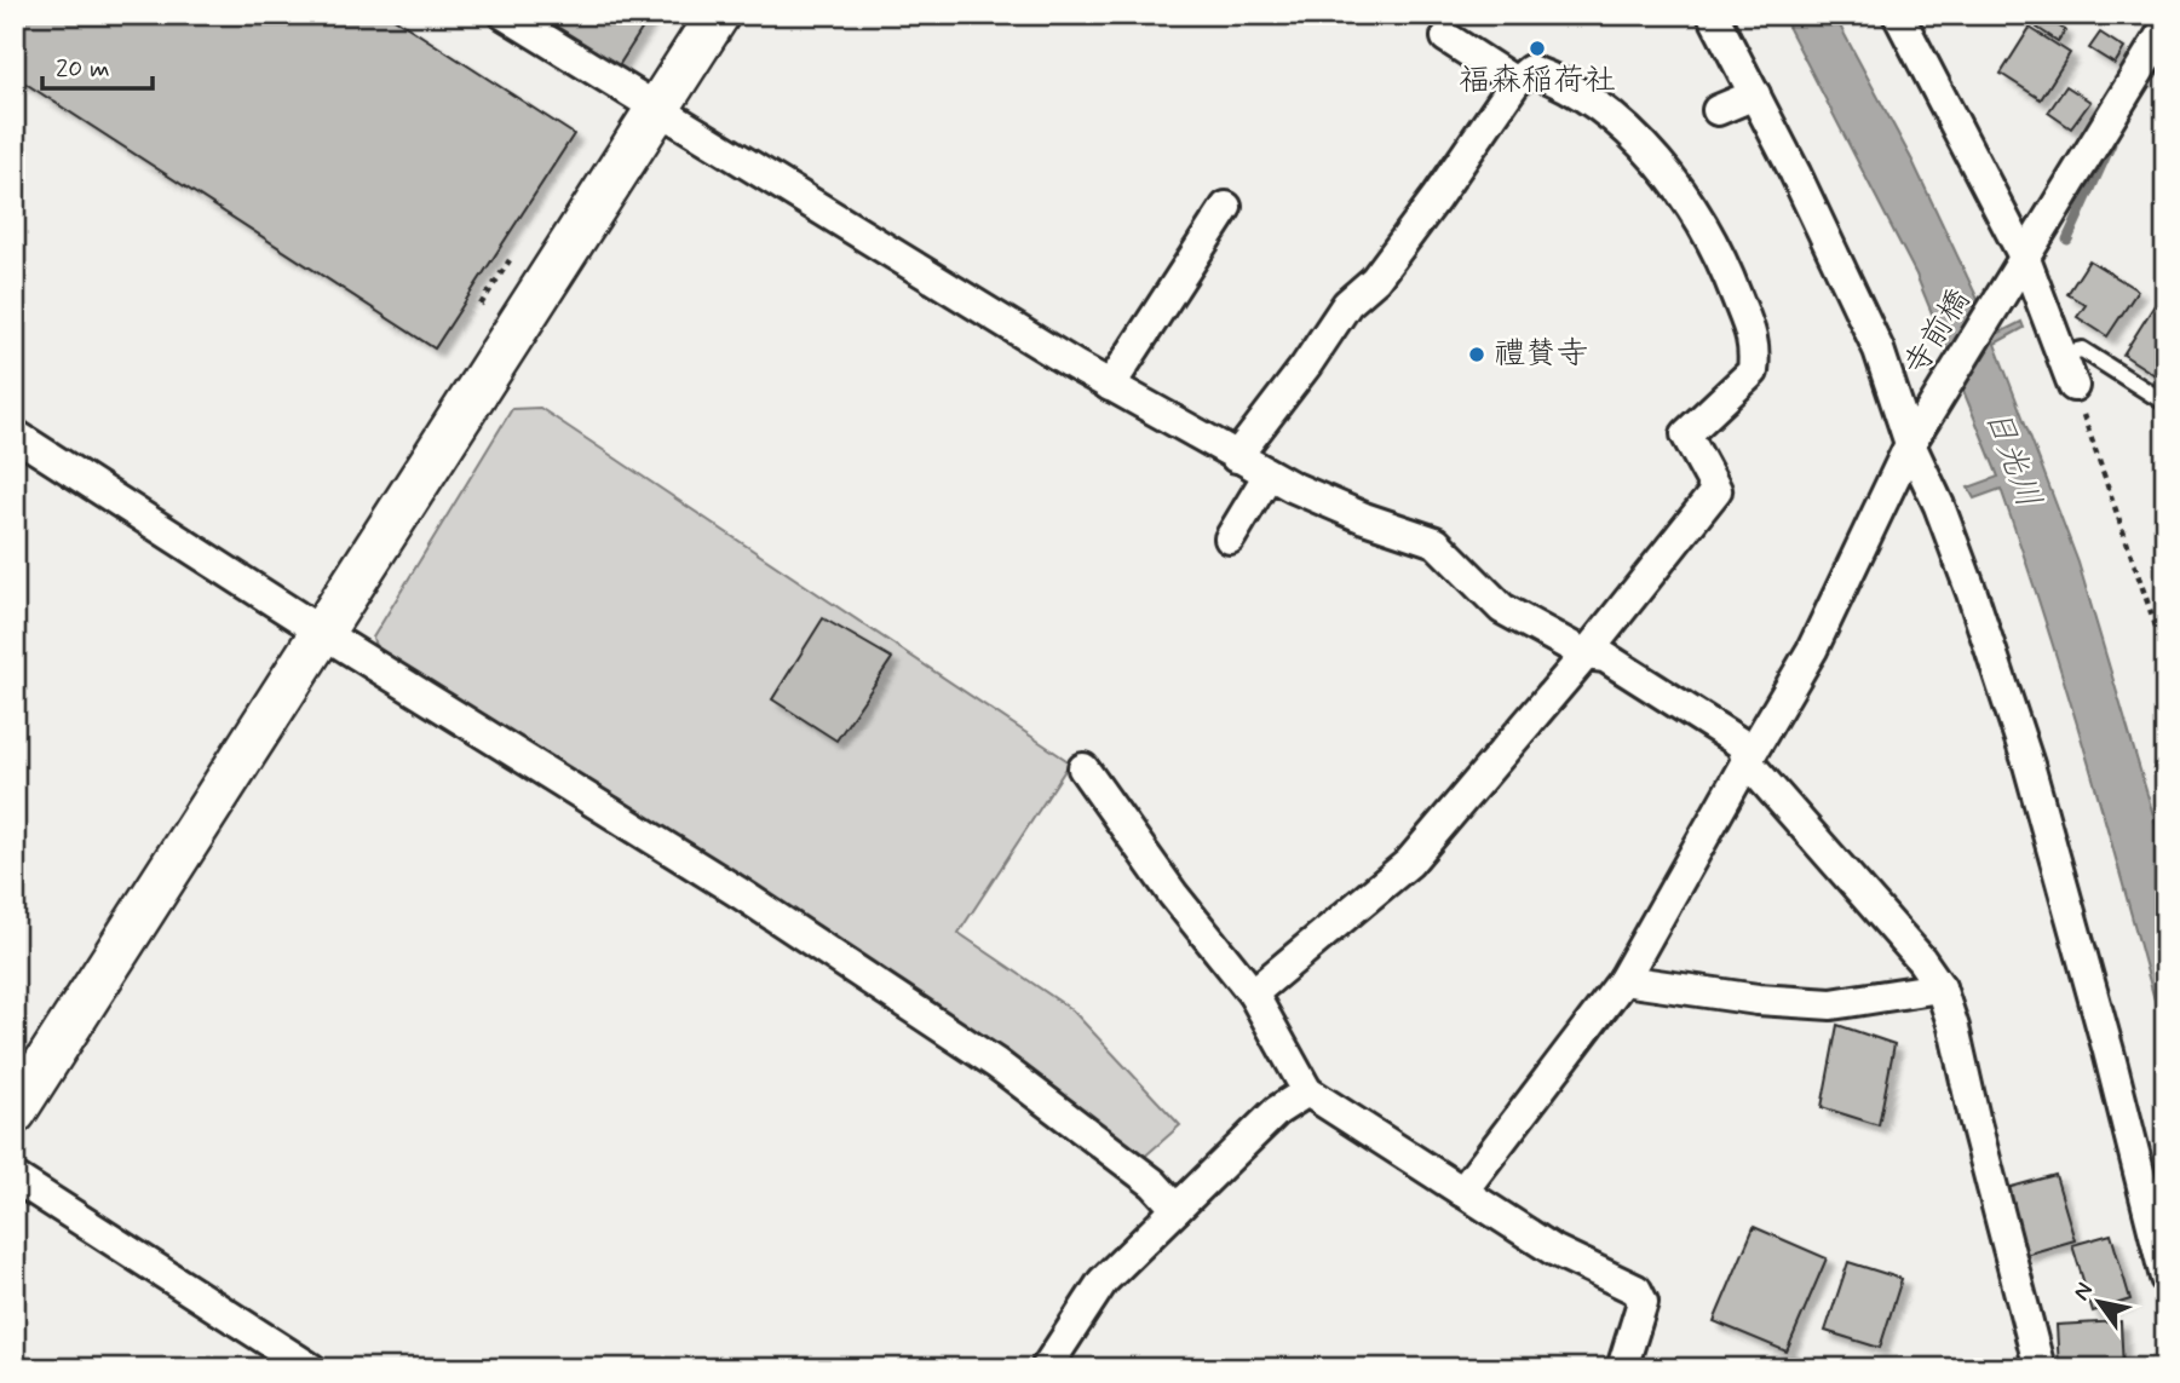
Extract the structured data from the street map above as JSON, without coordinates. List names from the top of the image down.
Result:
{
  "streets": {
    "street": ["寺前橋"]
  },
  "water": ["日光川"],
  "places": ["福森稲荷社", "禮賛寺"],
  "scale_bar": "20 m",
  "north": "top left"
}
